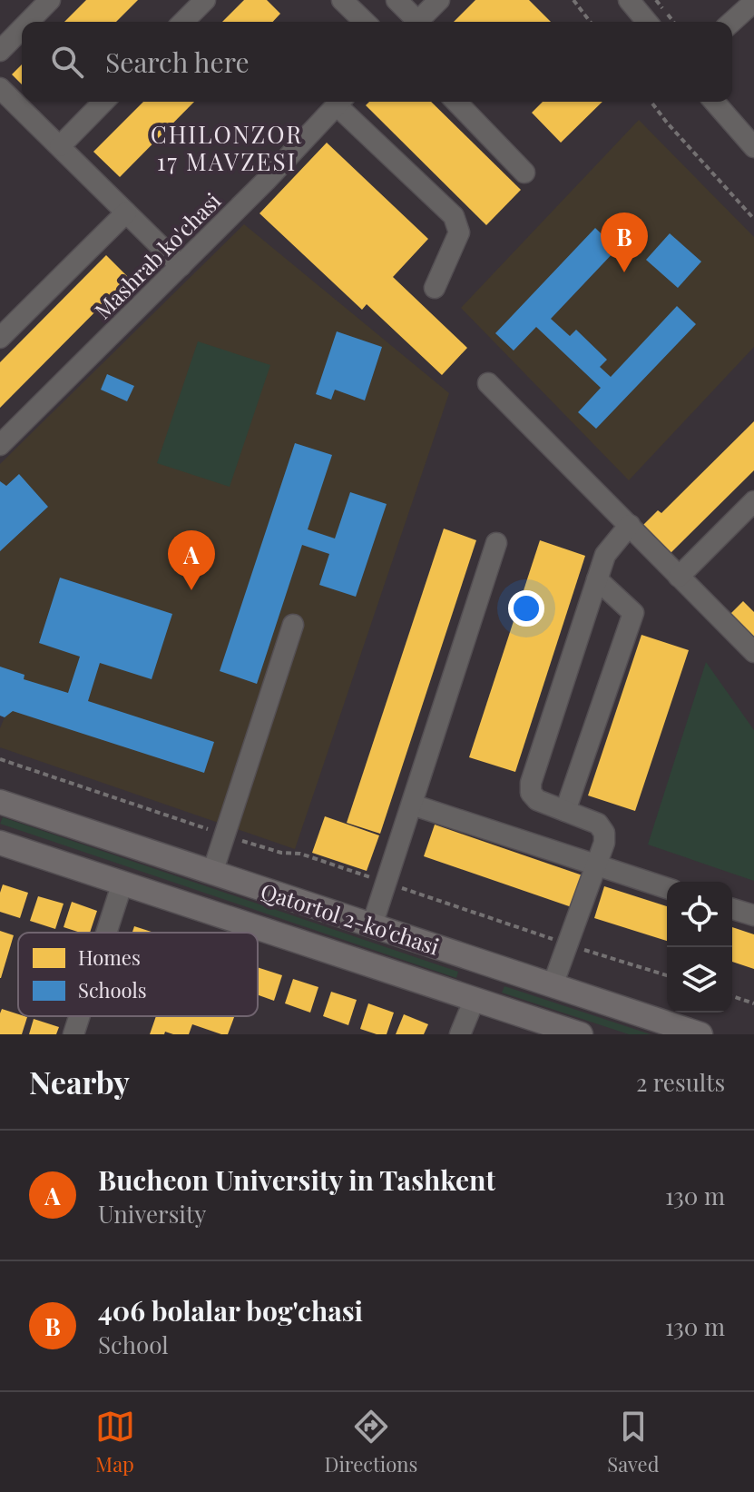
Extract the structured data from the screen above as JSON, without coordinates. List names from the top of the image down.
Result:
{
  "streets": {
    "main road": ["Qatortol 2-ko'chasi"],
    "street": ["Mashrab ko'chasi"]
  },
  "districts": ["CHILONZOR 17 MAVZESI"],
  "legend": ["Homes", "Schools"],
  "page": {
    "search": "Search here",
    "pins": ["B", "A"],
    "heading": ["Nearby", "2 results"],
    "list": [
      {
        "mark": "A",
        "name": "Bucheon University in Tashkent",
        "note": "University",
        "value": "130 m"
      },
      {
        "mark": "B",
        "name": "406 bolalar bog'chasi",
        "note": "School",
        "value": "130 m"
      }
    ],
    "nav": ["Map", "Directions", "Saved"]
  }
}
